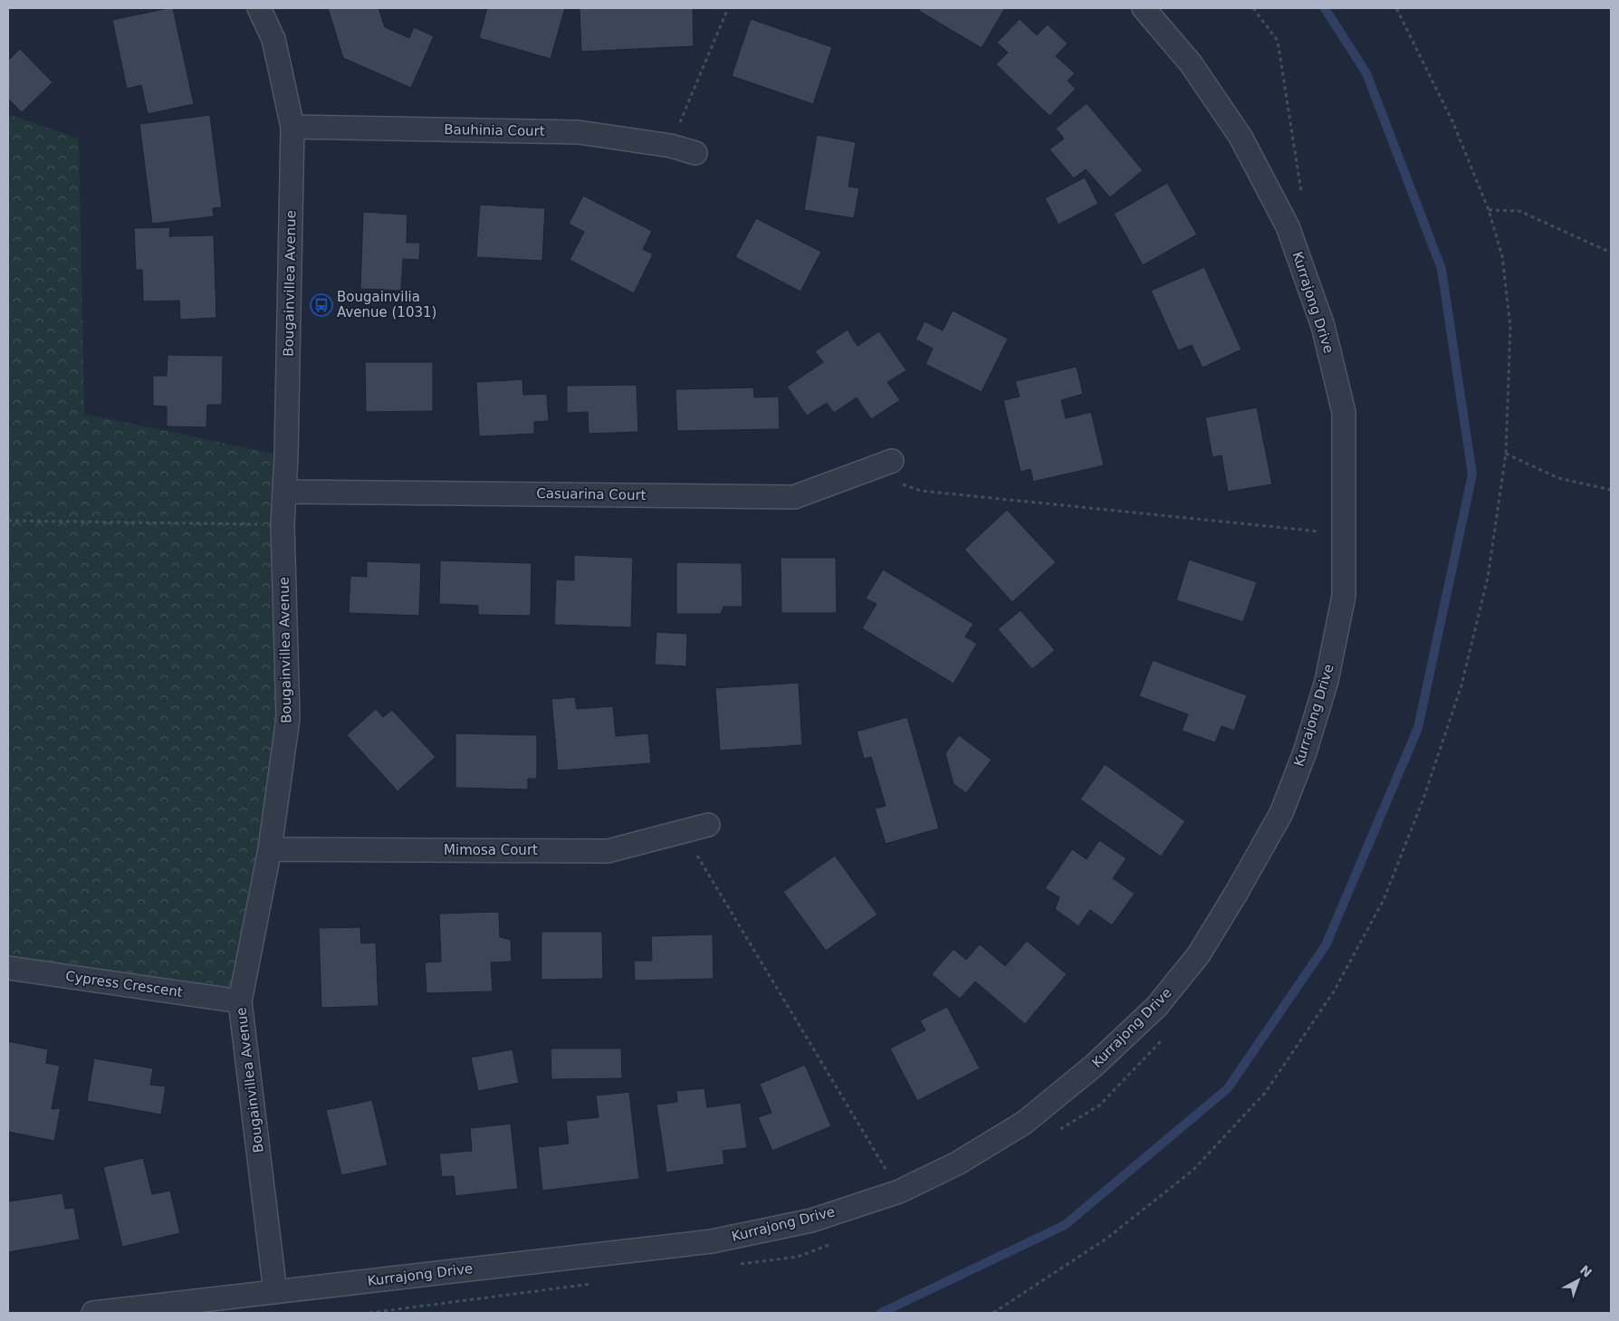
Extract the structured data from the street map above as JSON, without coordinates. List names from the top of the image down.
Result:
{
  "streets": {
    "street": [
      "Bauhinia Court",
      "Bougainvillea Avenue",
      "Kurrajong Drive",
      "Casuarina Court",
      "Mimosa Court",
      "Cypress Crescent"
    ]
  },
  "crossings": [
    ["Bauhinia Court", "Bougainvillea Avenue"],
    ["Bougainvillea Avenue", "Kurrajong Drive"],
    ["Bougainvillea Avenue", "Casuarina Court"],
    ["Bougainvillea Avenue", "Mimosa Court"],
    ["Bougainvillea Avenue", "Cypress Crescent"]
  ],
  "places": {
    "bus stop": ["Bougainvilia Avenue (1031)"]
  },
  "north": "top right"
}
